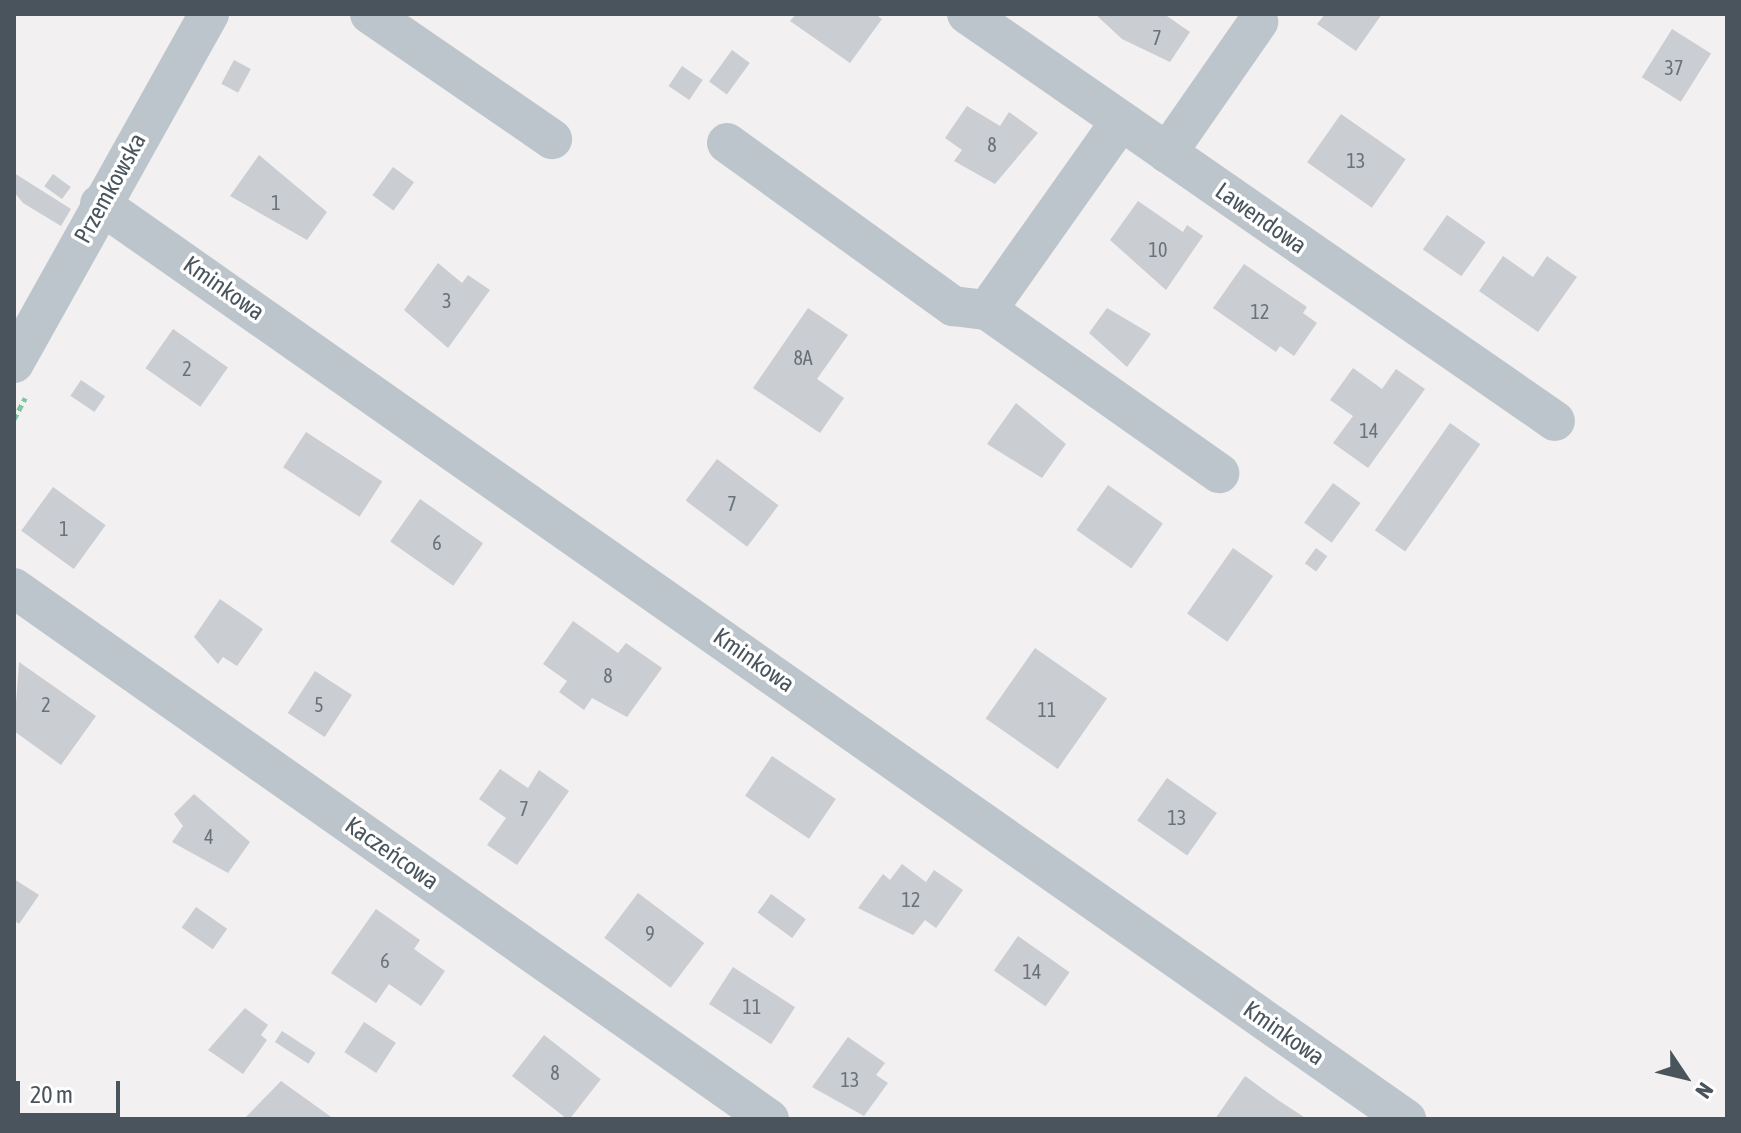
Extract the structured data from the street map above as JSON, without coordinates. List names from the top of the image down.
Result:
{
  "streets": {
    "street": [
      "Przemkowska",
      "Lawendowa",
      "Kminkowa",
      "Kaczeńcowa"
    ]
  },
  "crossings": [
    ["Przemkowska", "Kminkowa"]
  ],
  "house_numbers": [
    "7",
    "37",
    "8",
    "13",
    "1",
    "10",
    "3",
    "12",
    "8A",
    "2",
    "14",
    "7",
    "1",
    "6",
    "8",
    "2",
    "5",
    "11",
    "7",
    "13",
    "4",
    "12",
    "9",
    "6",
    "14",
    "11",
    "8",
    "13"
  ],
  "scale_bar": "20 m",
  "north": "bottom right"
}
